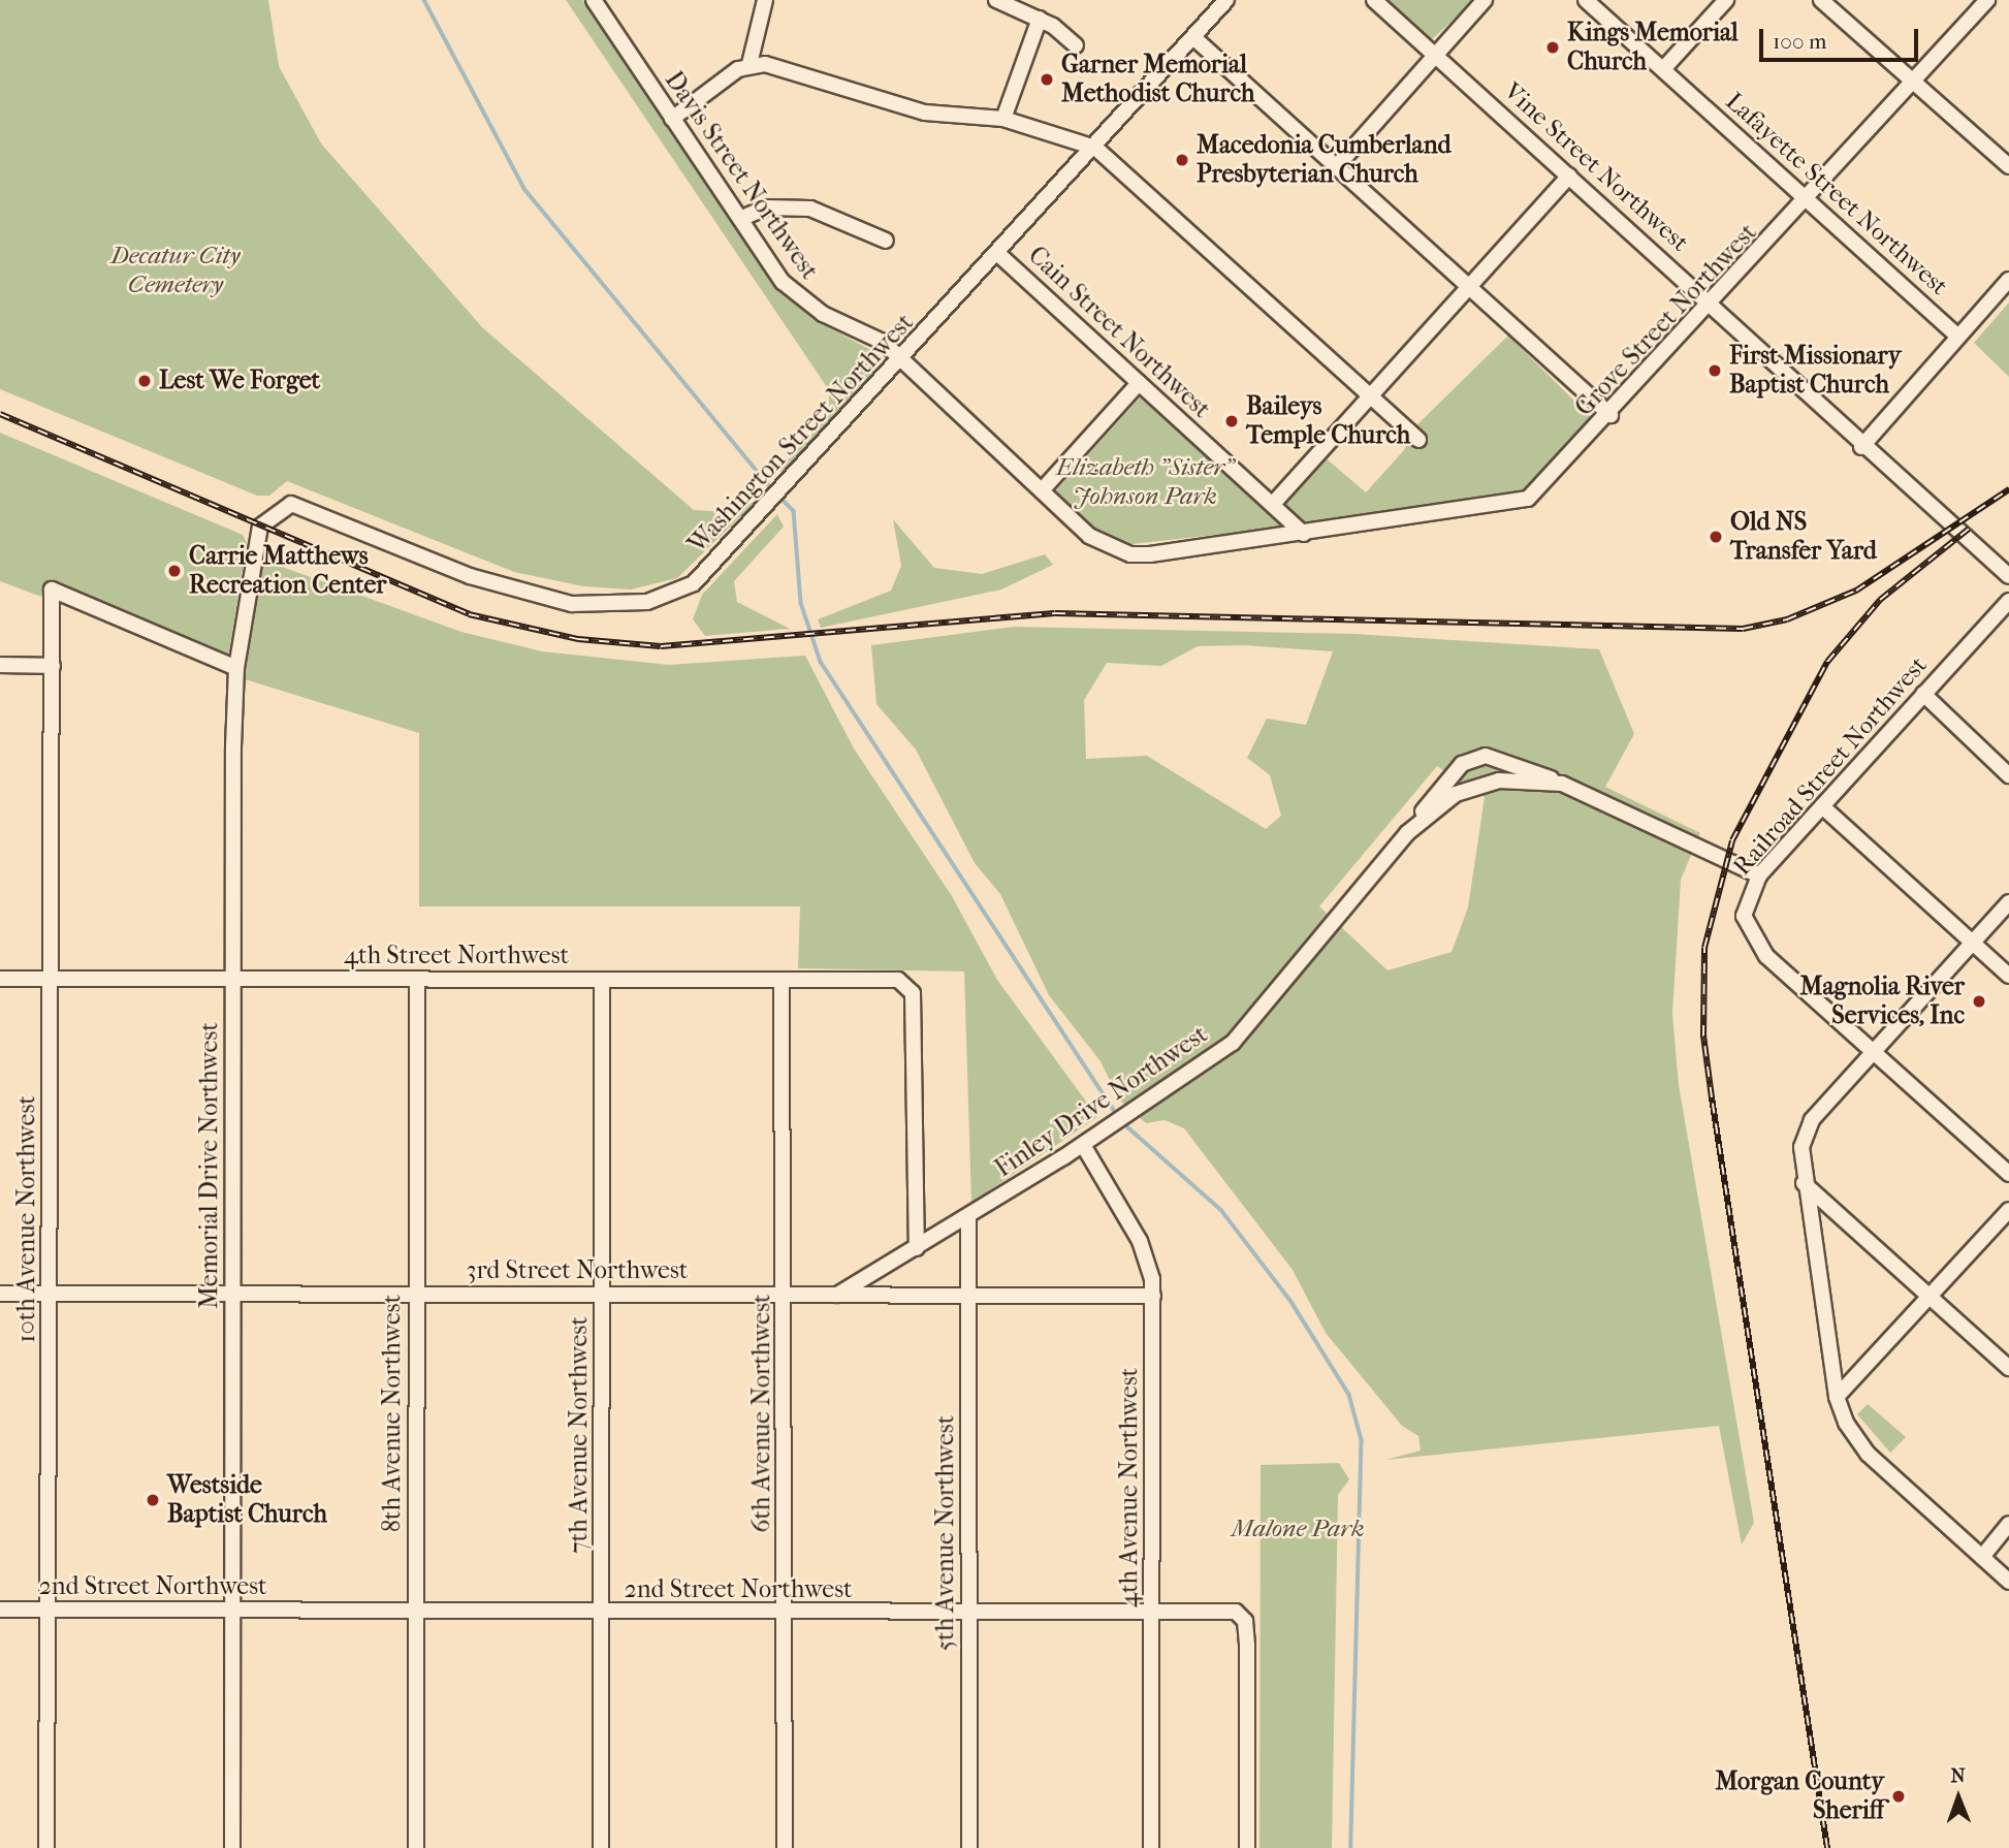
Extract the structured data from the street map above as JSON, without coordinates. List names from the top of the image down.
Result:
{
  "streets": {
    "street": [
      "Vine Street Northwest",
      "Davis Street Northwest",
      "Lafayette Street Northwest",
      "Grove Street Northwest",
      "Cain Street Northwest",
      "Washington Street Northwest",
      "Railroad Street Northwest",
      "4th Street Northwest",
      "Finley Drive Northwest",
      "Memorial Drive Northwest",
      "10th Avenue Northwest",
      "3rd Street Northwest",
      "8th Avenue Northwest",
      "6th Avenue Northwest",
      "7th Avenue Northwest",
      "4th Avenue Northwest",
      "5th Avenue Northwest",
      "2nd Street Northwest"
    ]
  },
  "crossings": [
    ["Vine Street Northwest", "Grove Street Northwest"],
    ["Davis Street Northwest", "Grove Street Northwest"],
    ["Davis Street Northwest", "Washington Street Northwest"],
    ["Lafayette Street Northwest", "Grove Street Northwest"],
    ["Grove Street Northwest", "Cain Street Northwest"],
    ["Cain Street Northwest", "Washington Street Northwest"],
    ["Washington Street Northwest", "Memorial Drive Northwest"],
    ["Railroad Street Northwest", "Finley Drive Northwest"],
    ["4th Street Northwest", "Finley Drive Northwest"],
    ["4th Street Northwest", "Memorial Drive Northwest"],
    ["4th Street Northwest", "10th Avenue Northwest"],
    ["4th Street Northwest", "8th Avenue Northwest"],
    ["4th Street Northwest", "6th Avenue Northwest"],
    ["4th Street Northwest", "7th Avenue Northwest"],
    ["Finley Drive Northwest", "3rd Street Northwest"],
    ["Finley Drive Northwest", "4th Avenue Northwest"],
    ["Finley Drive Northwest", "5th Avenue Northwest"],
    ["Memorial Drive Northwest", "10th Avenue Northwest"],
    ["Memorial Drive Northwest", "3rd Street Northwest"],
    ["Memorial Drive Northwest", "2nd Street Northwest"],
    ["10th Avenue Northwest", "3rd Street Northwest"],
    ["10th Avenue Northwest", "2nd Street Northwest"],
    ["3rd Street Northwest", "8th Avenue Northwest"],
    ["3rd Street Northwest", "6th Avenue Northwest"],
    ["3rd Street Northwest", "7th Avenue Northwest"],
    ["3rd Street Northwest", "4th Avenue Northwest"],
    ["3rd Street Northwest", "5th Avenue Northwest"],
    ["8th Avenue Northwest", "2nd Street Northwest"],
    ["6th Avenue Northwest", "2nd Street Northwest"],
    ["7th Avenue Northwest", "2nd Street Northwest"],
    ["4th Avenue Northwest", "2nd Street Northwest"],
    ["5th Avenue Northwest", "2nd Street Northwest"]
  ],
  "parks": ["Decatur City Cemetery", "Elizabeth \"Sister\" Johnson Park", "Malone Park"],
  "places": [
    "Kings Memorial Church",
    "Garner Memorial Methodist Church",
    "Macedonia Cumberland Presbyterian Church",
    "First Missionary Baptist Church",
    "Lest We Forget",
    "Baileys Temple Church",
    "Old NS Transfer Yard",
    "Carrie Matthews Recreation Center",
    "Magnolia River Services, Inc",
    "Westside Baptist Church",
    "Morgan County Sheriff"
  ],
  "scale_bar": "100 m",
  "north": "top"
}
